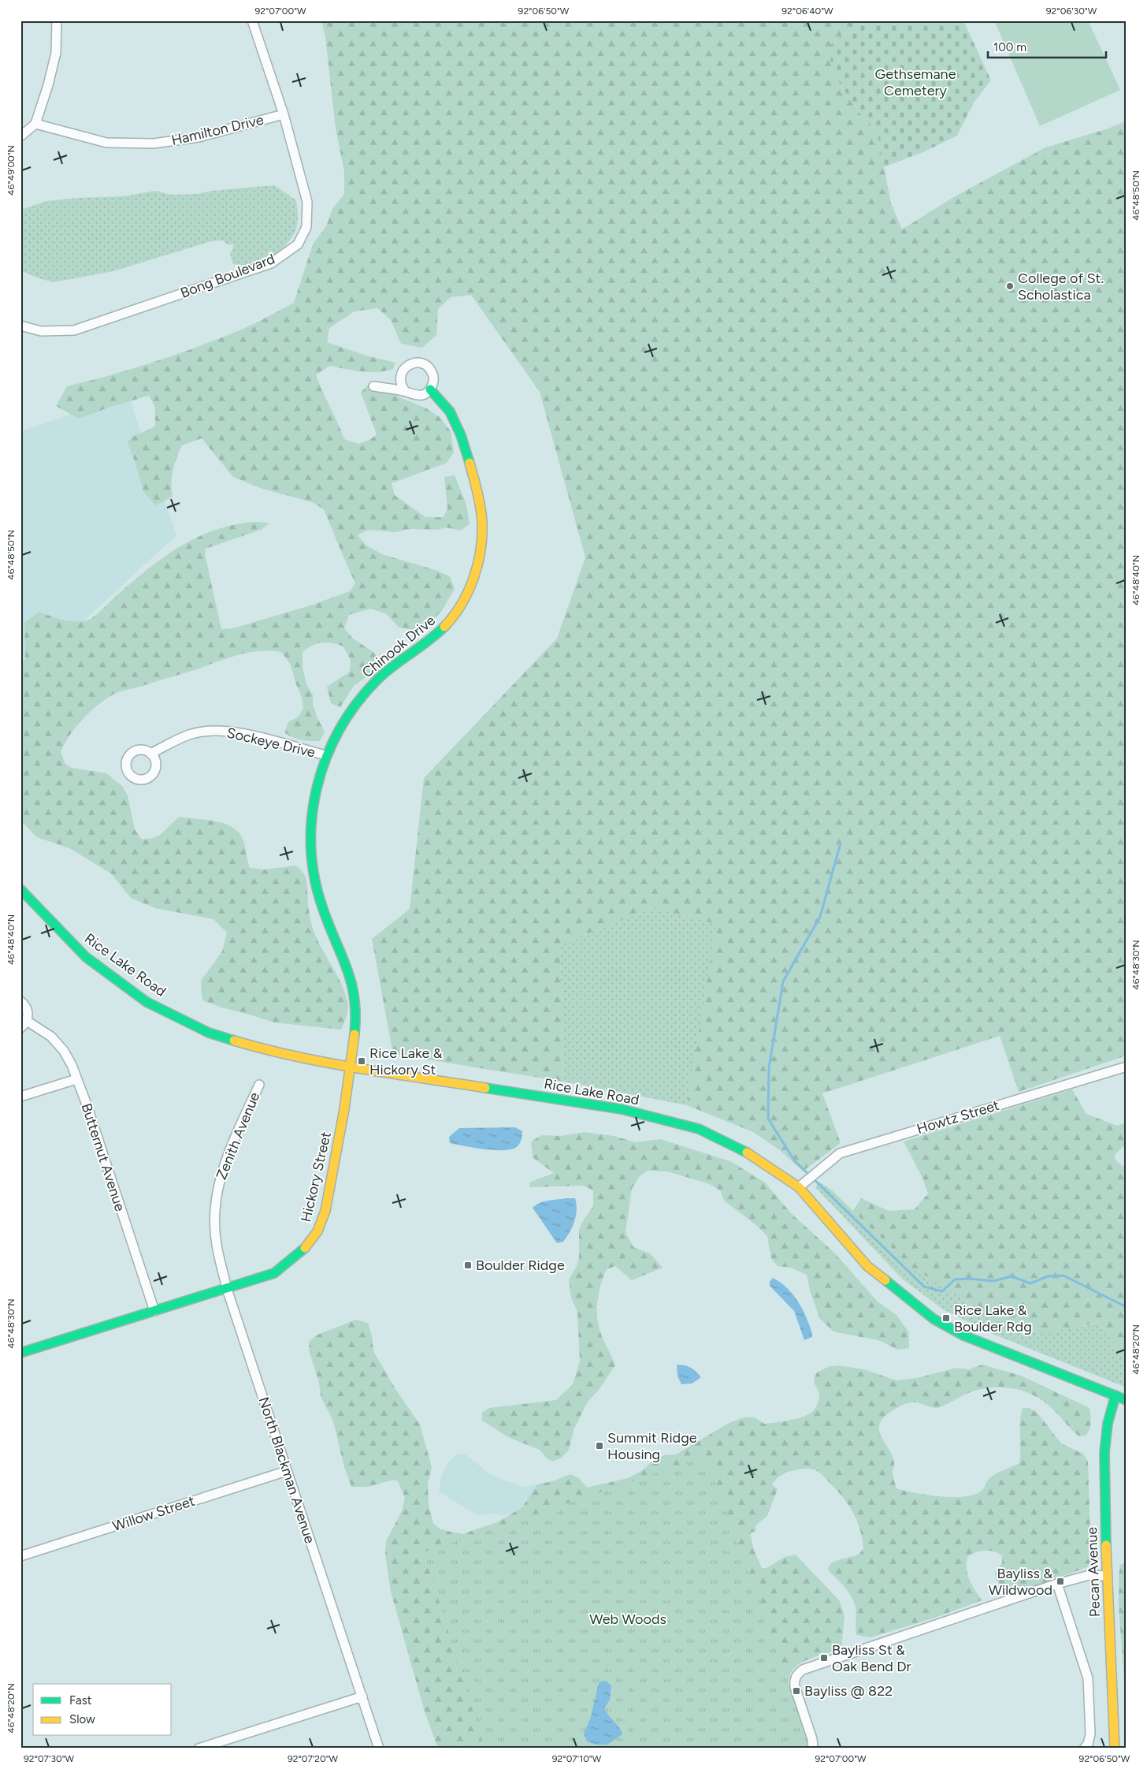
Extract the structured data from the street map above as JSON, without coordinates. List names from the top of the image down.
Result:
{
  "streets": {
    "street": [
      "Hamilton Drive",
      "Bong Boulevard",
      "Chinook Drive",
      "Sockeye Drive",
      "Rice Lake Road",
      "Howtz Street",
      "Zenith Avenue",
      "Butternut Avenue",
      "Hickory Street",
      "North Blackman Avenue",
      "Willow Street",
      "Pecan Avenue"
    ]
  },
  "crossings": [
    ["Hamilton Drive", "Bong Boulevard"],
    ["Chinook Drive", "Sockeye Drive"],
    ["Chinook Drive", "Rice Lake Road"],
    ["Chinook Drive", "Hickory Street"],
    ["Rice Lake Road", "Howtz Street"],
    ["Rice Lake Road", "Hickory Street"],
    ["Rice Lake Road", "Pecan Avenue"],
    ["Zenith Avenue", "North Blackman Avenue"],
    ["Butternut Avenue", "Hickory Street"],
    ["Hickory Street", "North Blackman Avenue"],
    ["North Blackman Avenue", "Willow Street"]
  ],
  "parks": ["Gethsemane Cemetery", "Web Woods"],
  "places": {
    "other": ["College of St. Scholastica"],
    "transit": [
      "Rice Lake & Hickory St",
      "Boulder Ridge",
      "Rice Lake & Boulder Rdg",
      "Summit Ridge Housing",
      "Bayliss & Wildwood",
      "Bayliss St & Oak Bend Dr",
      "Bayliss @ 822"
    ]
  },
  "legend": ["Fast", "Slow"],
  "scale_bar": "100 m",
  "coordinates": [
    "92°07'00\"W",
    "92°06'50\"W",
    "92°06'40\"W",
    "92°06'30\"W",
    "46°49'00\"N",
    "46°48'50\"N",
    "46°48'40\"N",
    "46°48'30\"N",
    "46°48'20\"N",
    "92°07'30\"W",
    "92°07'20\"W",
    "92°07'10\"W"
  ]
}
